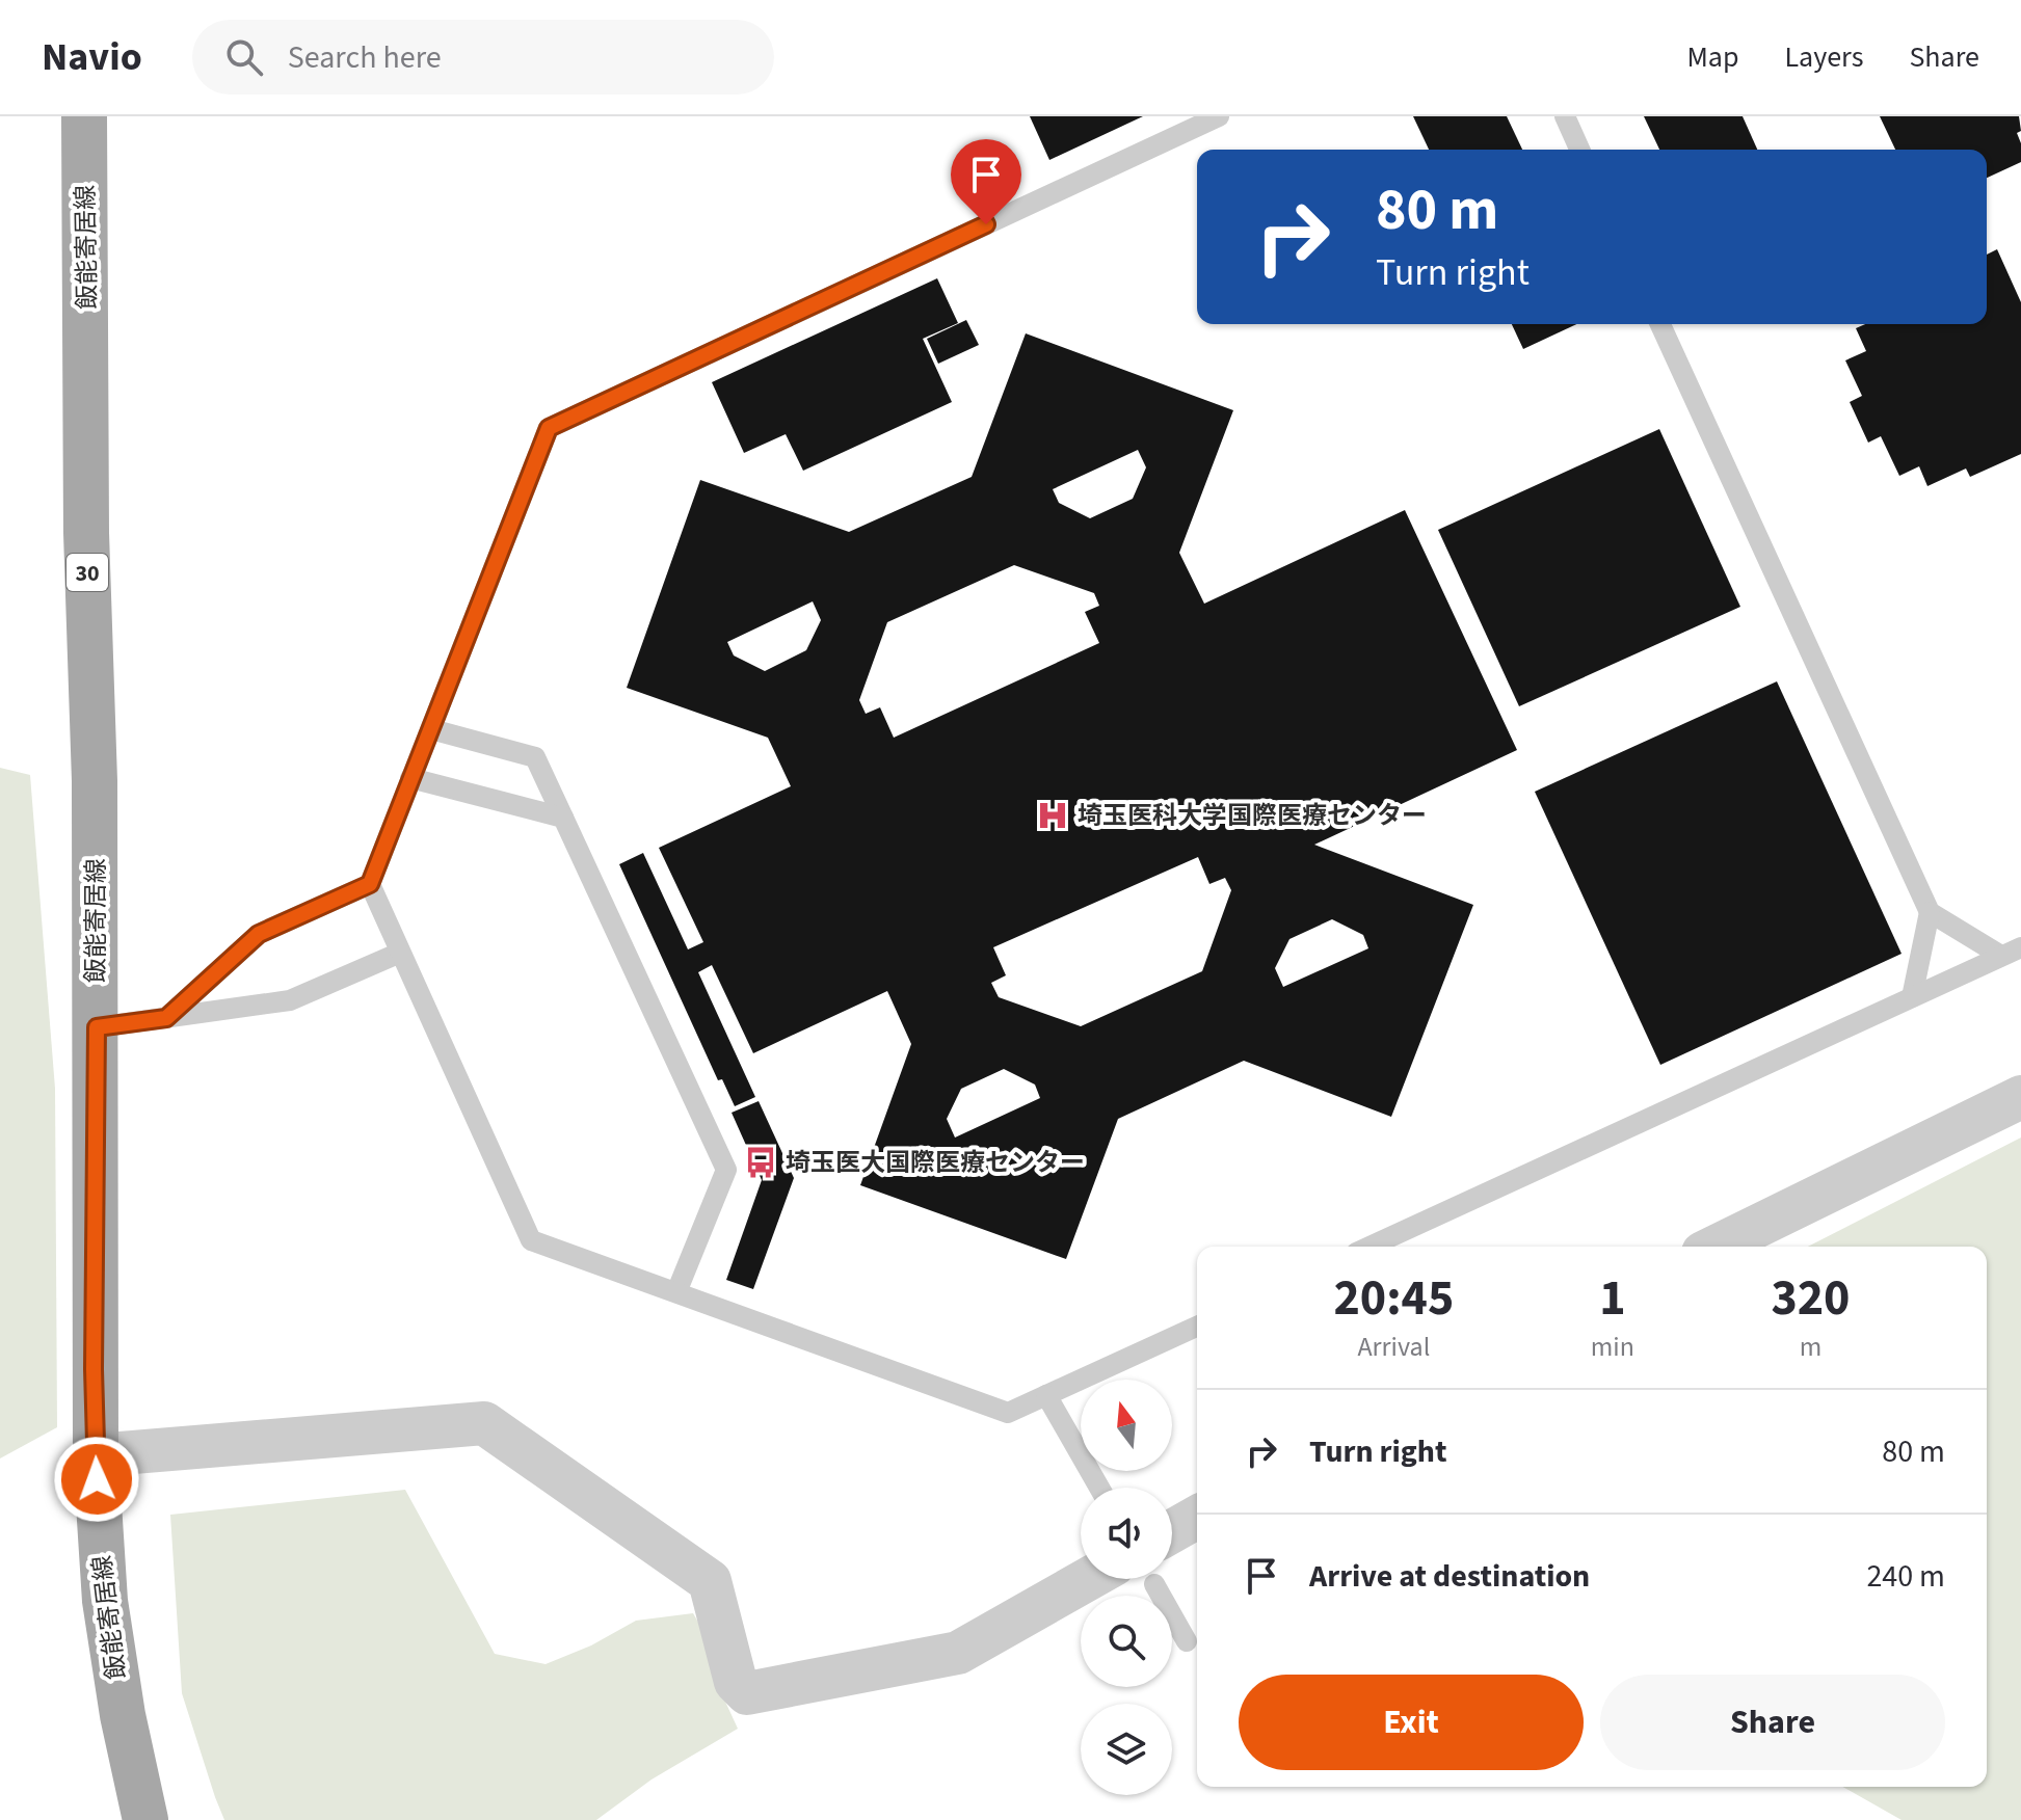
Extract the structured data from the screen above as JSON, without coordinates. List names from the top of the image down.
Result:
{
  "streets": {
    "main road": ["飯能寄居線", "30"]
  },
  "places": {
    "hospital": ["埼玉医科大学国際医療センター"],
    "bus stop": ["埼玉医大国際医療センター"]
  },
  "north": "top",
  "page": {
    "header": "Navio",
    "search": "Search here",
    "nav": ["Map", "Layers", "Share"],
    "turn": ["80 m", "Turn right"],
    "eta": [
      "20:45",
      "Arrival",
      "1",
      "min",
      "320",
      "m"
    ],
    "list": [
      {
        "name": "Turn right",
        "value": "80 m"
      },
      {
        "name": "Arrive at destination",
        "value": "240 m"
      }
    ],
    "buttons": ["Exit", "Share"]
  }
}
